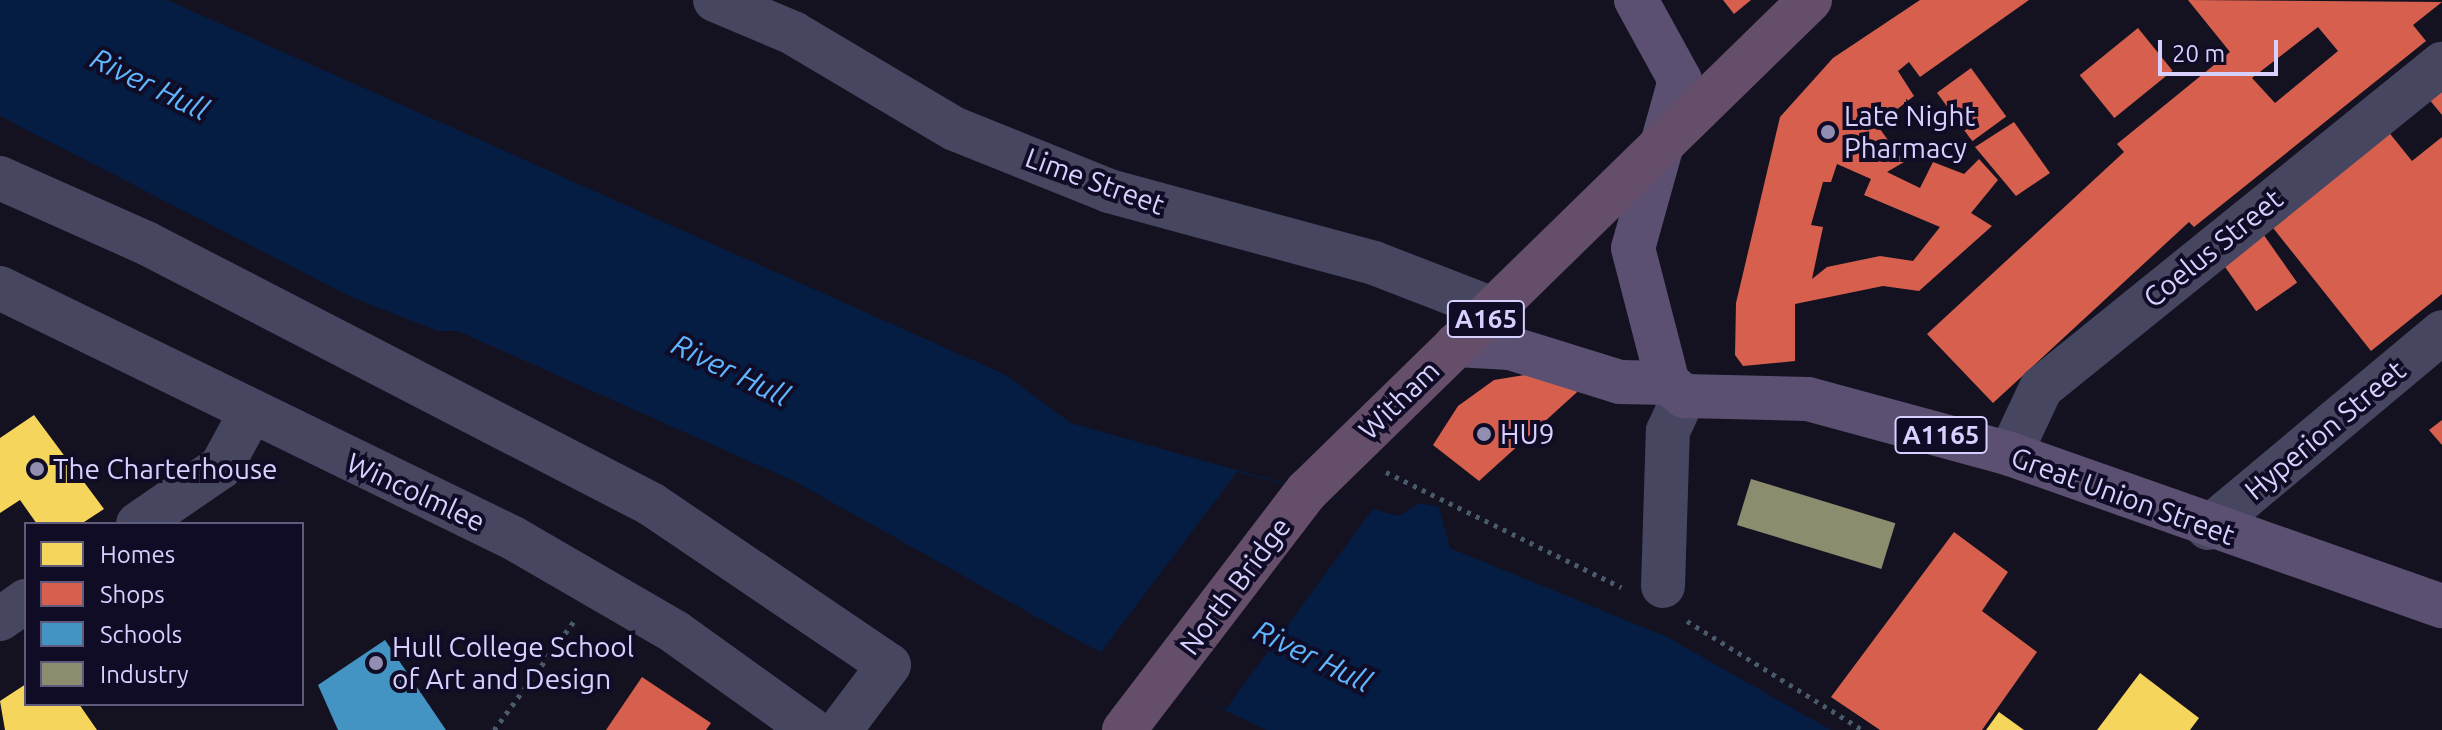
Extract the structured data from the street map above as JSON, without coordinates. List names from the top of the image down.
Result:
{
  "streets": {
    "highway": ["A165", "Witham", "North Bridge"],
    "main road": ["A1165", "Great Union Street"],
    "street": [
      "Lime Street",
      "Coelus Street",
      "Hyperion Street",
      "Wincolmlee"
    ]
  },
  "crossings": [
    ["Lime Street", "Witham"],
    ["Coelus Street", "Great Union Street"],
    ["Witham", "A1165"],
    ["Witham", "North Bridge"],
    ["Hyperion Street", "Great Union Street"],
    ["A1165", "Great Union Street"]
  ],
  "water": ["River Hull"],
  "places": [
    "Late Night Pharmacy",
    "HU9",
    "The Charterhouse",
    "Hull College School of Art and Design"
  ],
  "legend": [
    "Homes",
    "Shops",
    "Schools",
    "Industry"
  ],
  "scale_bar": "20 m"
}
